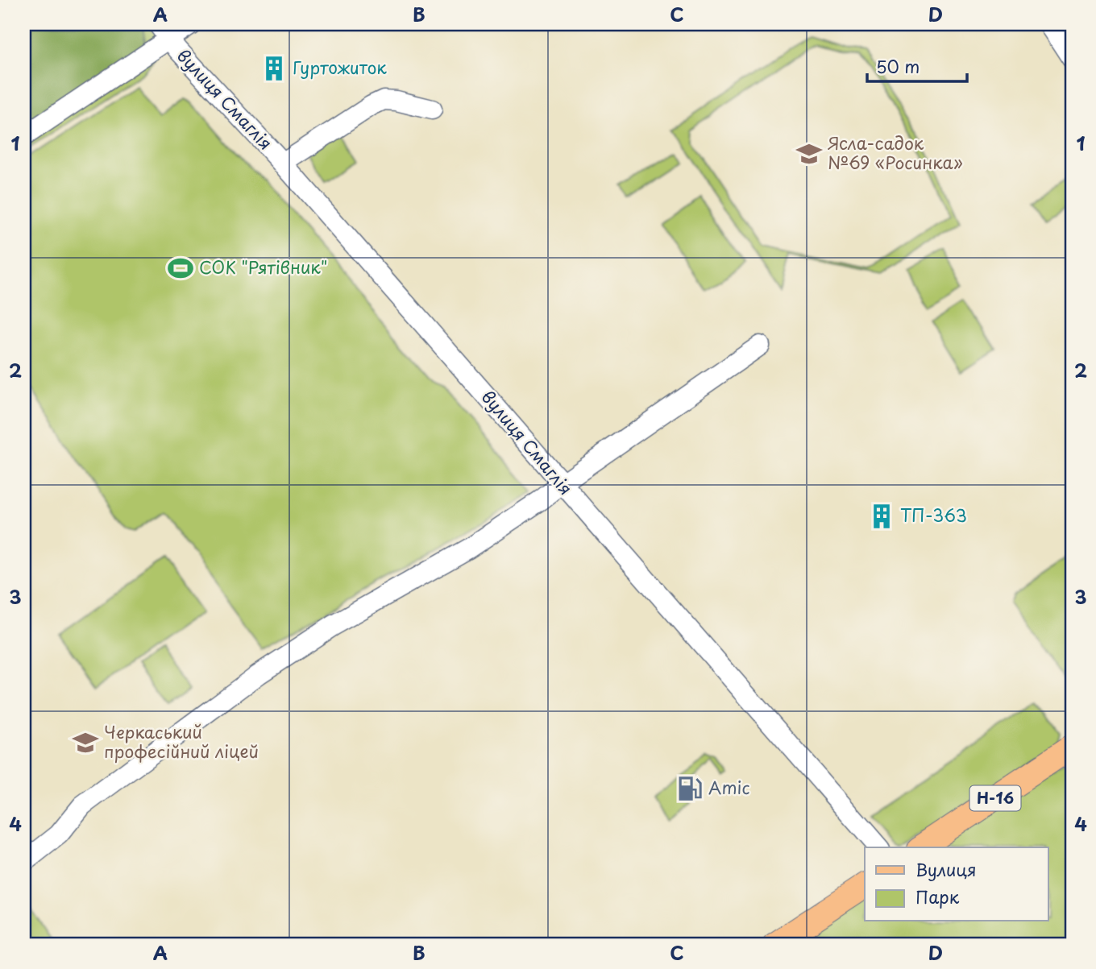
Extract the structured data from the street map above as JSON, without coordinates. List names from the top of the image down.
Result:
{
  "streets": {
    "main road": ["Н-16"],
    "street": ["вулиця Смаглія"]
  },
  "places": {
    "building": ["Гуртожиток", "ТП-363"],
    "school or university": ["Ясла-садок №69 «Росинка»", "Черкаський професійний ліцей"],
    "sports": ["СОК \"Рятівник\""],
    "fuel station": ["Amic"]
  },
  "legend": ["Вулиця", "Парк"],
  "scale_bar": "50 m",
  "grid": {
    "columns": [
      "A",
      "B",
      "C",
      "D"
    ],
    "rows": [
      "1",
      "2",
      "3",
      "4"
    ]
  }
}
